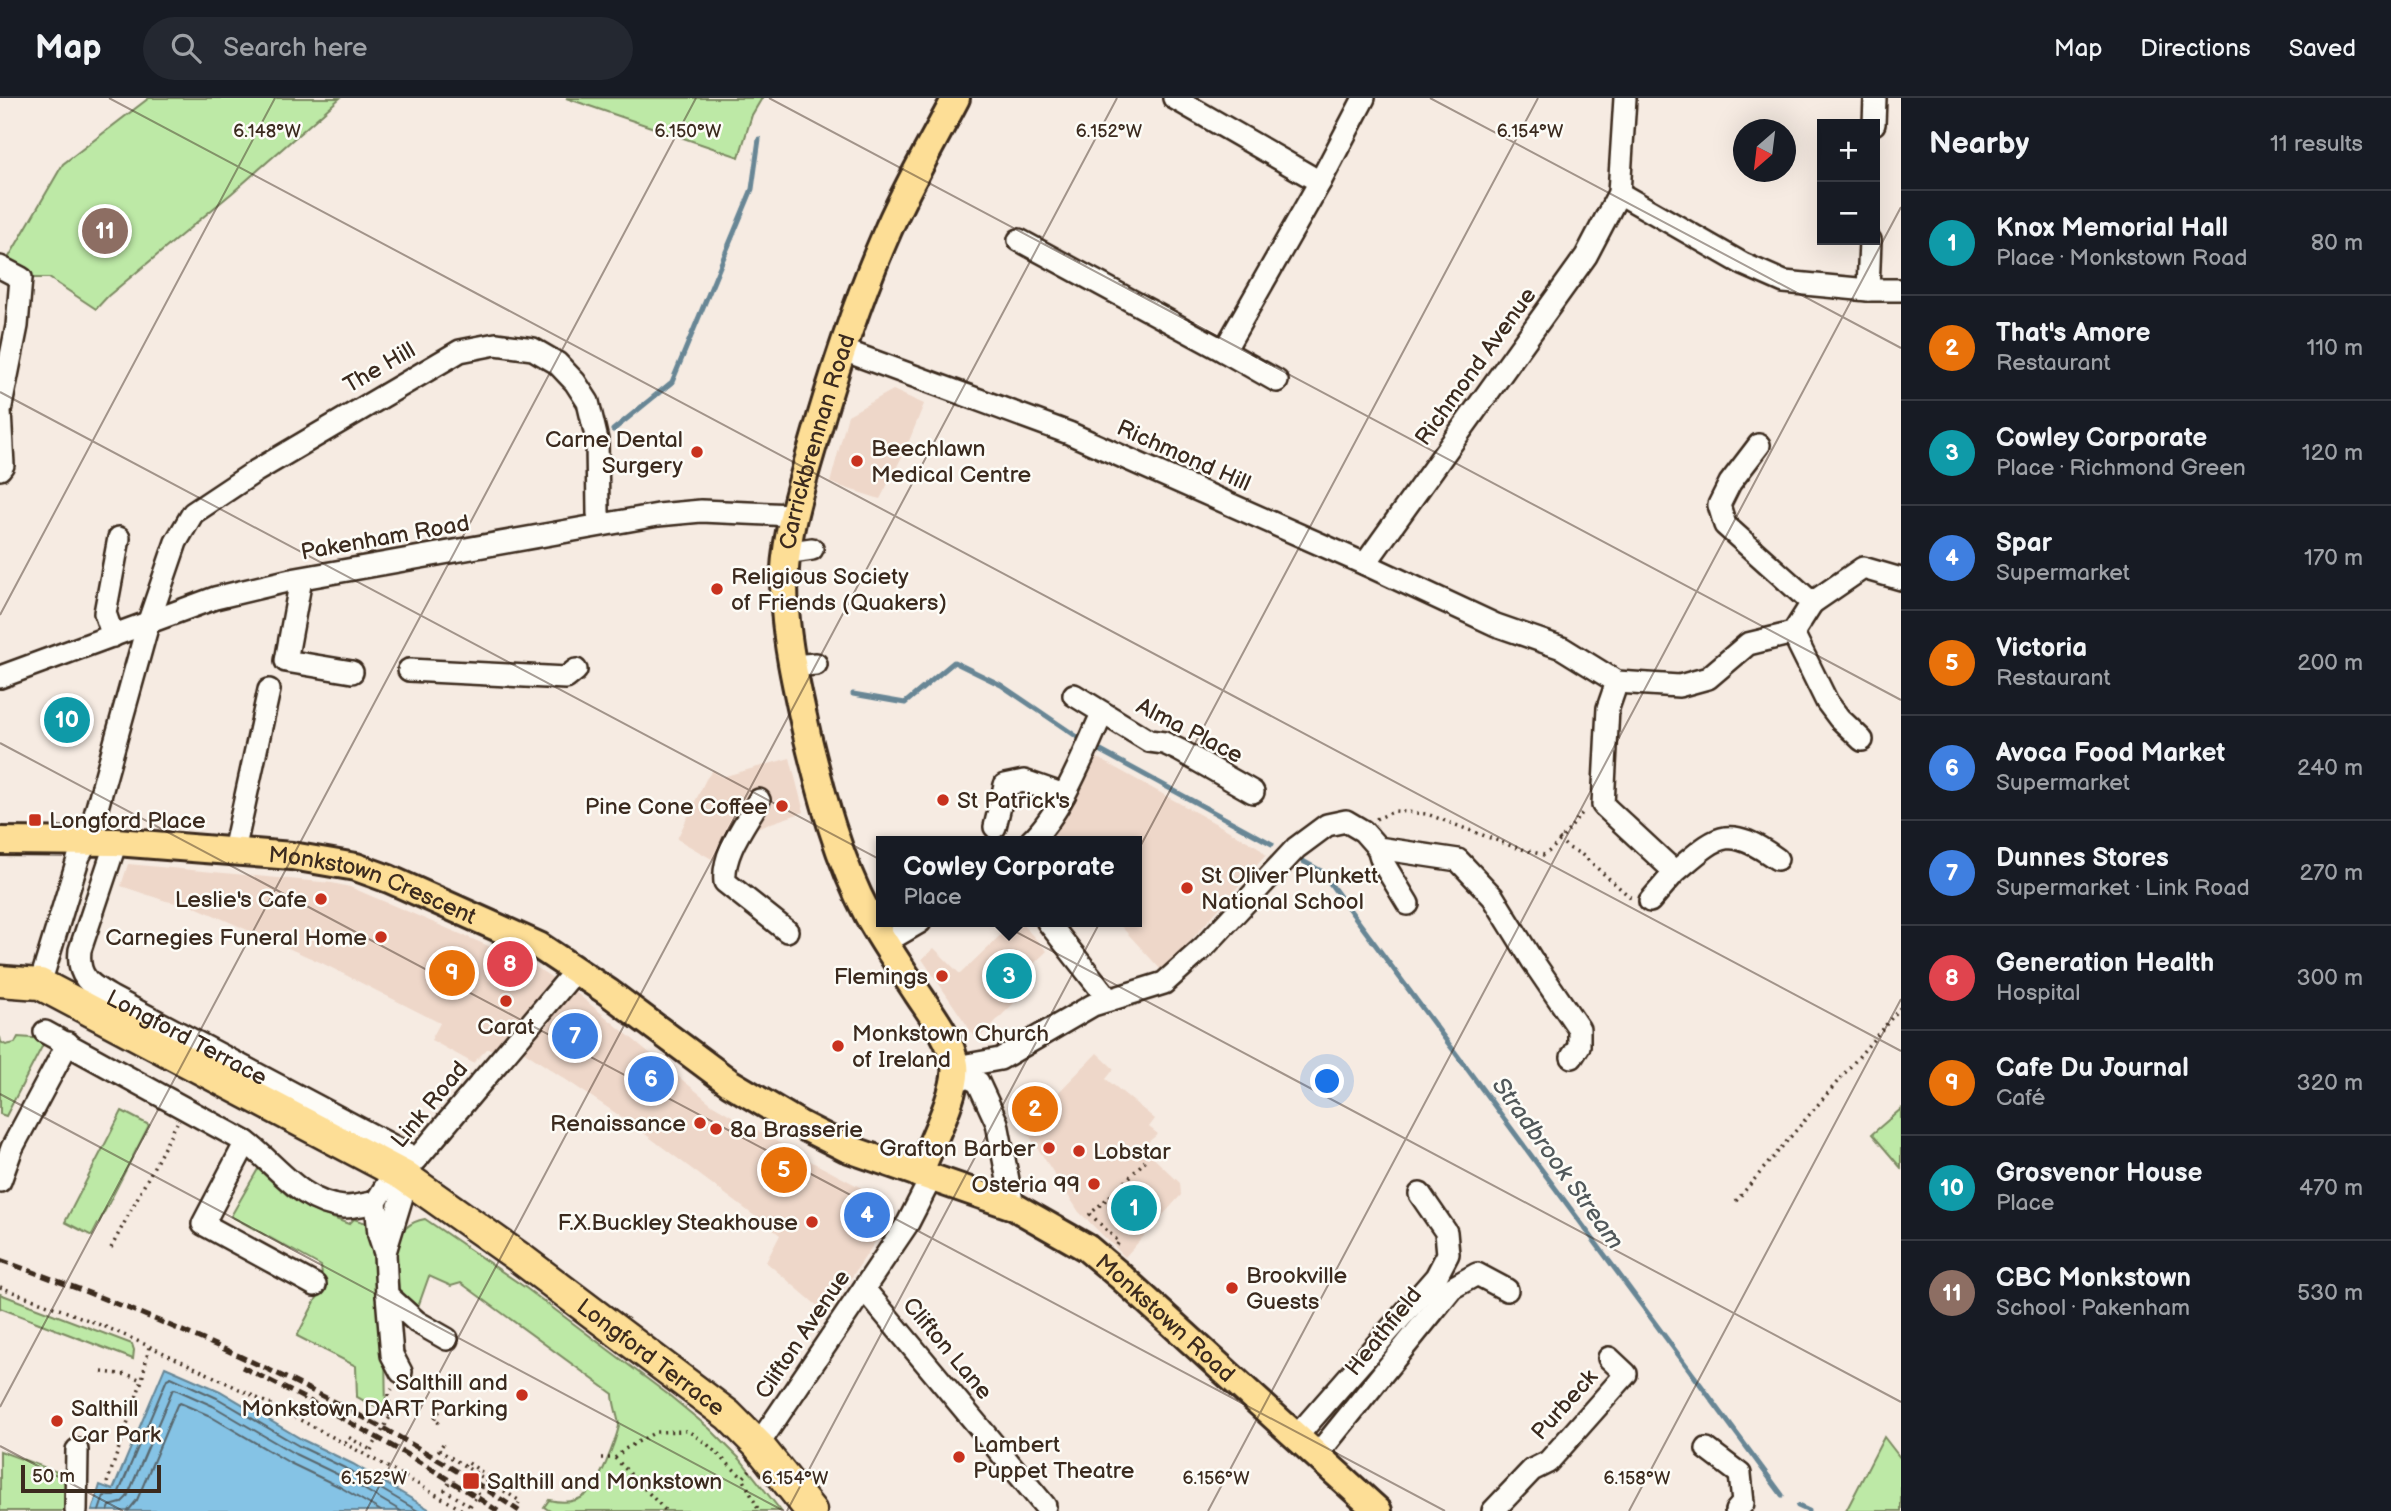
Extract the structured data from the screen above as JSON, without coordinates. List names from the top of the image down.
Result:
{
  "streets": {
    "highway": ["Longford Terrace"],
    "main road": ["Carrickbrennan Road", "Monkstown Crescent", "Monkstown Road"],
    "street": [
      "Richmond Avenue",
      "The Hill",
      "Richmond Hill",
      "Pakenham Road",
      "Alma Place",
      "Link Road",
      "Heathfield",
      "Clifton Avenue",
      "Clifton Lane",
      "Purbeck"
    ]
  },
  "crossings": [
    ["Richmond Avenue", "Richmond Hill"],
    ["The Hill", "Pakenham Road"],
    ["The Hill", "Monkstown Crescent"],
    ["Carrickbrennan Road", "Richmond Hill"],
    ["Carrickbrennan Road", "Pakenham Road"],
    ["Carrickbrennan Road", "Monkstown Road"],
    ["Monkstown Crescent", "Longford Terrace"],
    ["Monkstown Crescent", "Link Road"],
    ["Monkstown Crescent", "Monkstown Road"],
    ["Monkstown Crescent", "Clifton Avenue"],
    ["Longford Terrace", "Link Road"],
    ["Longford Terrace", "Clifton Avenue"],
    ["Monkstown Road", "Heathfield"],
    ["Monkstown Road", "Clifton Avenue"],
    ["Clifton Avenue", "Clifton Lane"]
  ],
  "water": ["Stradbrook Stream"],
  "places": {
    "other": [
      "Carne Dental Surgery",
      "Beechlawn Medical Centre",
      "Religious Society of Friends (Quakers)",
      "St Patrick's",
      "Pine Cone Coffee",
      "St Oliver Plunkett National School",
      "Leslie's Cafe",
      "Carnegies Funeral Home",
      "Flemings",
      "Carat",
      "Monkstown Church of Ireland",
      "Renaissance",
      "8a Brasserie",
      "Grafton Barber",
      "Lobstar",
      "Osteria 99",
      "F.X.Buckley Steakhouse",
      "Brookville Guests",
      "Salthill and Monkstown DART Parking",
      "Salthill Car Park",
      "Lambert Puppet Theatre"
    ],
    "transit": ["Longford Place", "Salthill and Monkstown"]
  },
  "scale_bar": "50 m",
  "north": "bottom left",
  "page": {
    "header": "Map",
    "search": "Search here",
    "nav": ["Map", "Directions", "Saved"],
    "heading": ["Nearby", "11 results"],
    "map_buttons": ["+", "−"],
    "list": [
      {
        "mark": "1",
        "name": "Knox Memorial Hall",
        "note": "Place · Monkstown Road",
        "value": "80 m"
      },
      {
        "mark": "2",
        "name": "That's Amore",
        "note": "Restaurant",
        "value": "110 m"
      },
      {
        "mark": "3",
        "name": "Cowley Corporate",
        "note": "Place · Richmond Green",
        "value": "120 m"
      },
      {
        "mark": "4",
        "name": "Spar",
        "note": "Supermarket",
        "value": "170 m"
      },
      {
        "mark": "5",
        "name": "Victoria",
        "note": "Restaurant",
        "value": "200 m"
      },
      {
        "mark": "6",
        "name": "Avoca Food Market",
        "note": "Supermarket",
        "value": "240 m"
      },
      {
        "mark": "7",
        "name": "Dunnes Stores",
        "note": "Supermarket · Link Road",
        "value": "270 m"
      },
      {
        "mark": "8",
        "name": "Generation Health",
        "note": "Hospital",
        "value": "300 m"
      },
      {
        "mark": "9",
        "name": "Cafe Du Journal",
        "note": "Café",
        "value": "320 m"
      },
      {
        "mark": "10",
        "name": "Grosvenor House",
        "note": "Place",
        "value": "470 m"
      },
      {
        "mark": "11",
        "name": "CBC Monkstown",
        "note": "School · Pakenham",
        "value": "530 m"
      }
    ],
    "pins": [
      "11",
      "10",
      "8",
      "9",
      "3",
      "7",
      "6",
      "2",
      "5",
      "1",
      "4"
    ],
    "popup": ["Cowley Corporate", "Place"],
    "scale": "50 m"
  },
  "coordinates": [
    "6.148°W",
    "6.150°W",
    "6.152°W",
    "6.154°W",
    "6.156°W",
    "6.158°W"
  ]
}
